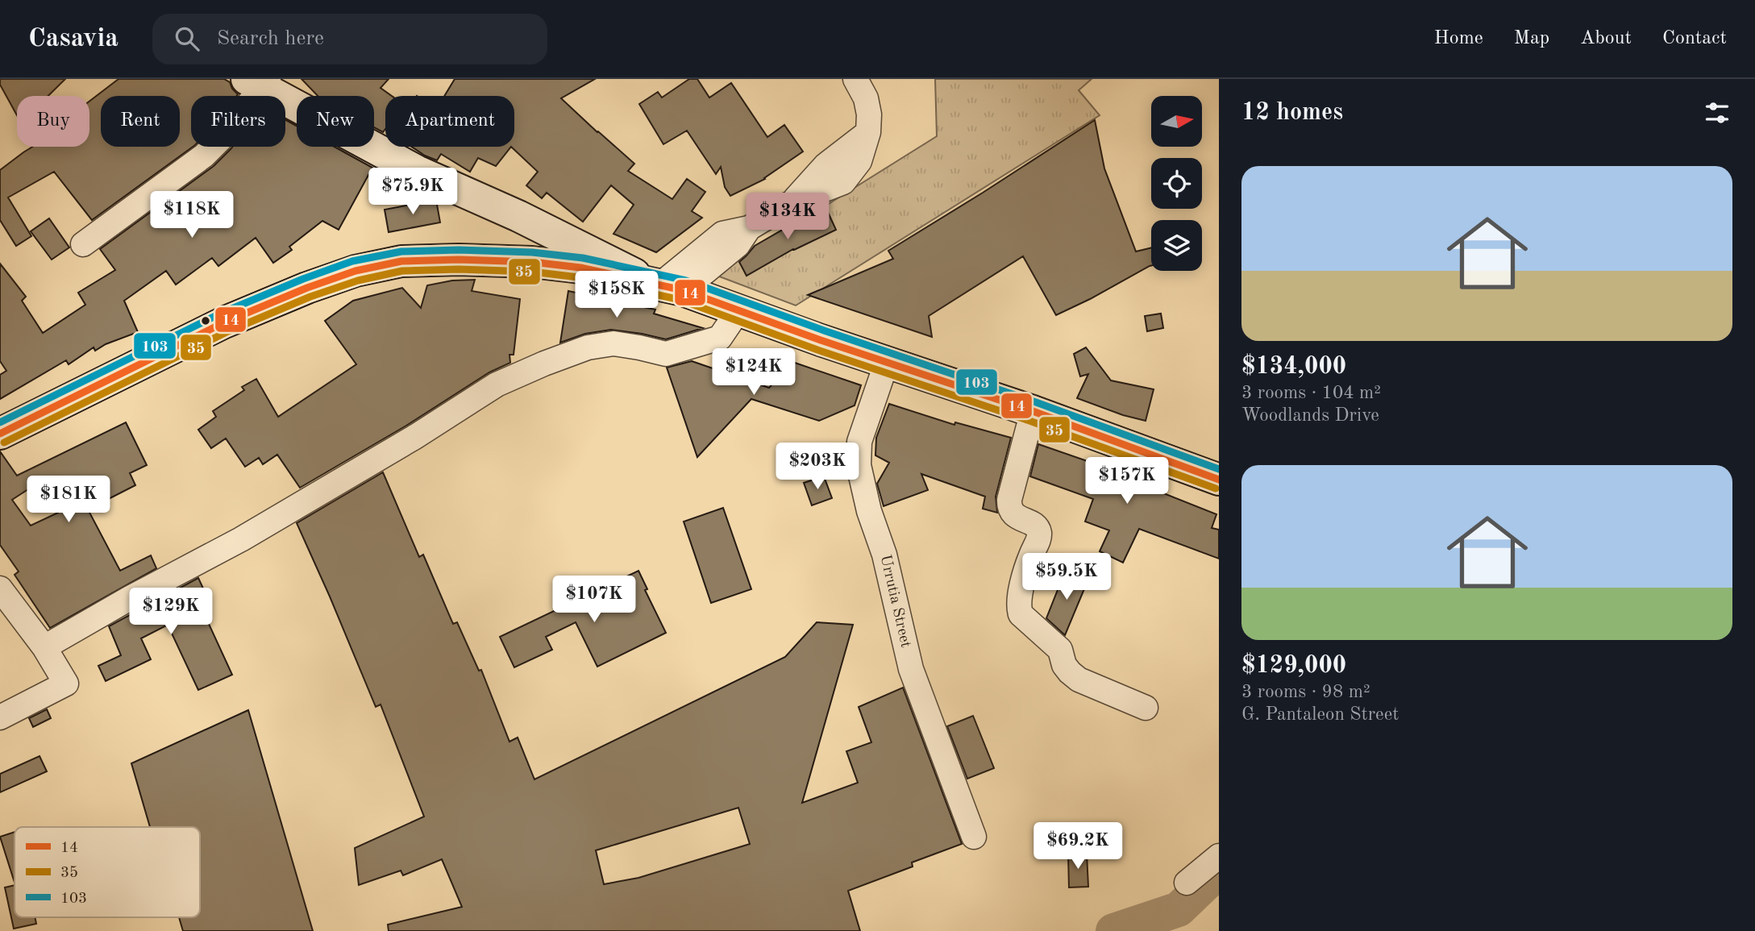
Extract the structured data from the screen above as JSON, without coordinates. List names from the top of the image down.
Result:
{
  "streets": {
    "street": ["Urrutia Street"]
  },
  "lines": ["transit line 103", "transit line 14", "transit line 35"],
  "legend": ["14", "35", "103"],
  "north": "right",
  "page": {
    "header": "Casavia",
    "search": "Search here",
    "nav": [
      "Home",
      "Map",
      "About",
      "Contact"
    ],
    "heading": "12 homes",
    "chip": [
      "Buy",
      "Rent",
      "Filters",
      "New",
      "Apartment"
    ],
    "list": [
      {
        "name": "$134,000",
        "note": "3 rooms · 104 m² · Woodlands Drive"
      },
      {
        "name": "$129,000",
        "note": "3 rooms · 98 m² · G. Pantaleon Street"
      }
    ],
    "price": [
      "$75.9K",
      "$118K",
      "$134K",
      "$158K",
      "$124K",
      "$203K",
      "$157K",
      "$181K",
      "$59.5K",
      "$107K",
      "$129K",
      "$69.2K"
    ]
  }
}
